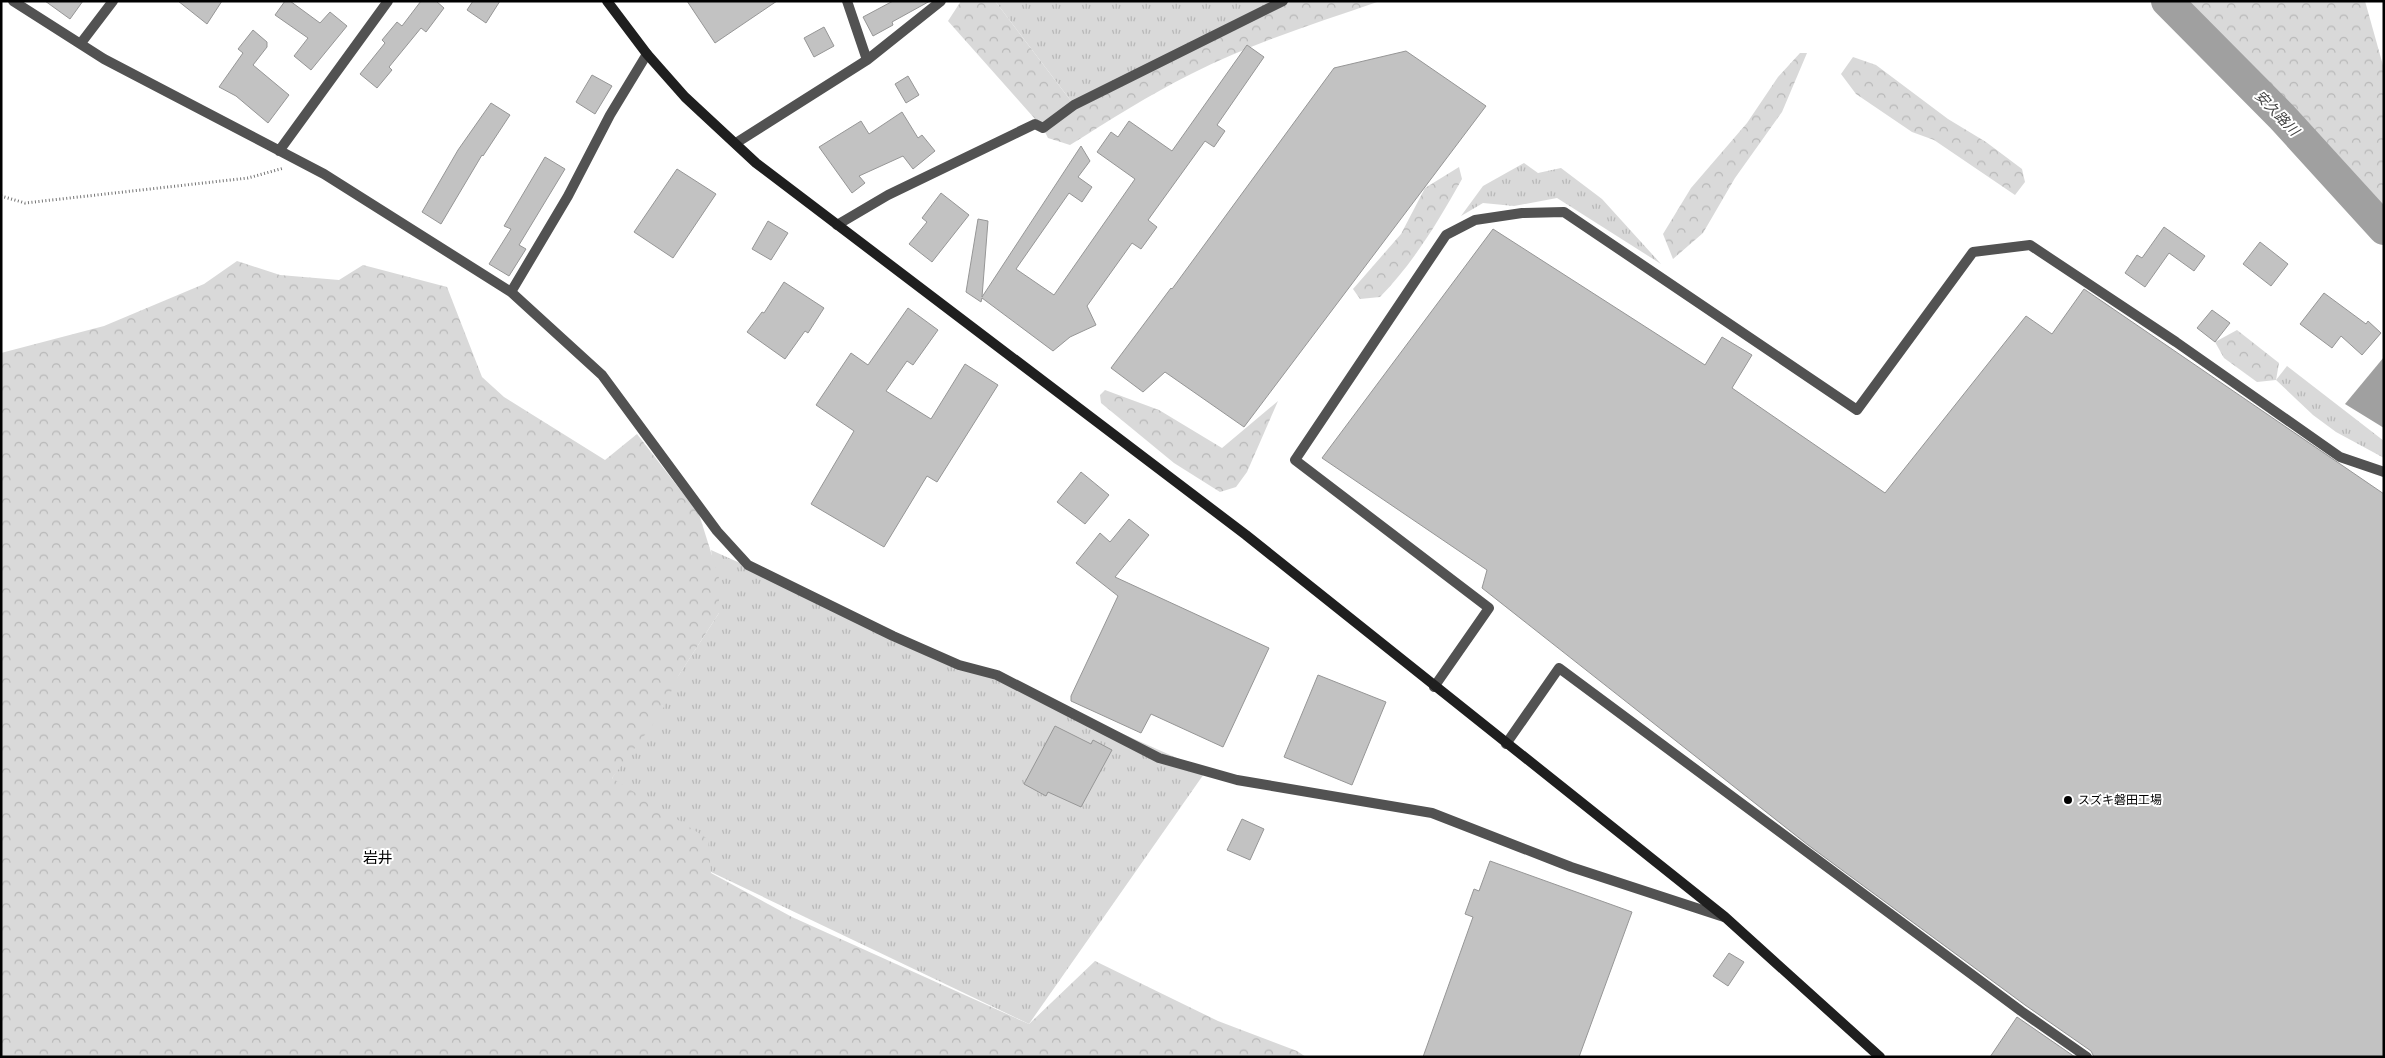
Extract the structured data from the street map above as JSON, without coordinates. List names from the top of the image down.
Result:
{
  "districts": ["岩井"],
  "water": ["安久路川"],
  "places": ["スズキ磐田工場"]
}
